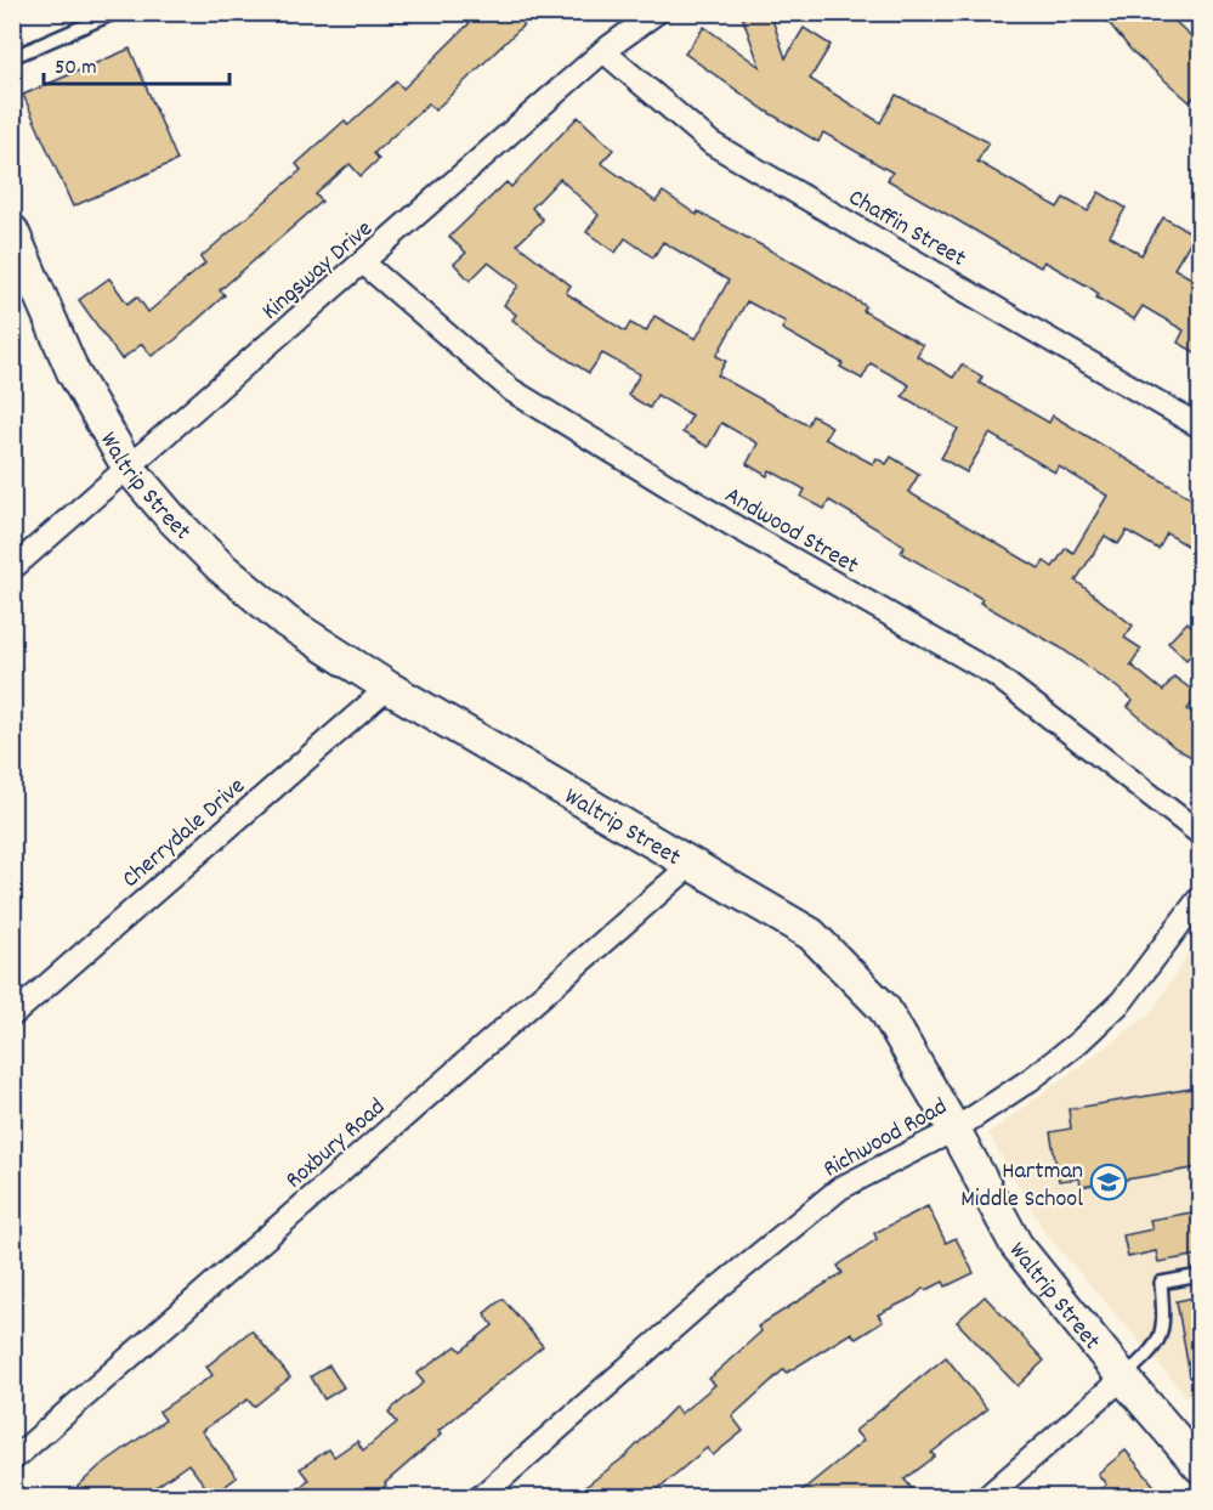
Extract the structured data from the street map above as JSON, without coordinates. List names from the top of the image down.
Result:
{
  "streets": {
    "street": [
      "Chaffin Street",
      "Kingsway Drive",
      "Waltrip Street",
      "Andwood Street",
      "Cherrydale Drive",
      "Richwood Road",
      "Roxbury Road"
    ]
  },
  "crossings": [
    ["Chaffin Street", "Kingsway Drive"],
    ["Kingsway Drive", "Waltrip Street"],
    ["Kingsway Drive", "Andwood Street"],
    ["Waltrip Street", "Cherrydale Drive"],
    ["Waltrip Street", "Richwood Road"],
    ["Waltrip Street", "Roxbury Road"]
  ],
  "places": {
    "school or university": ["Hartman Middle School"]
  },
  "scale_bar": "50 m"
}
